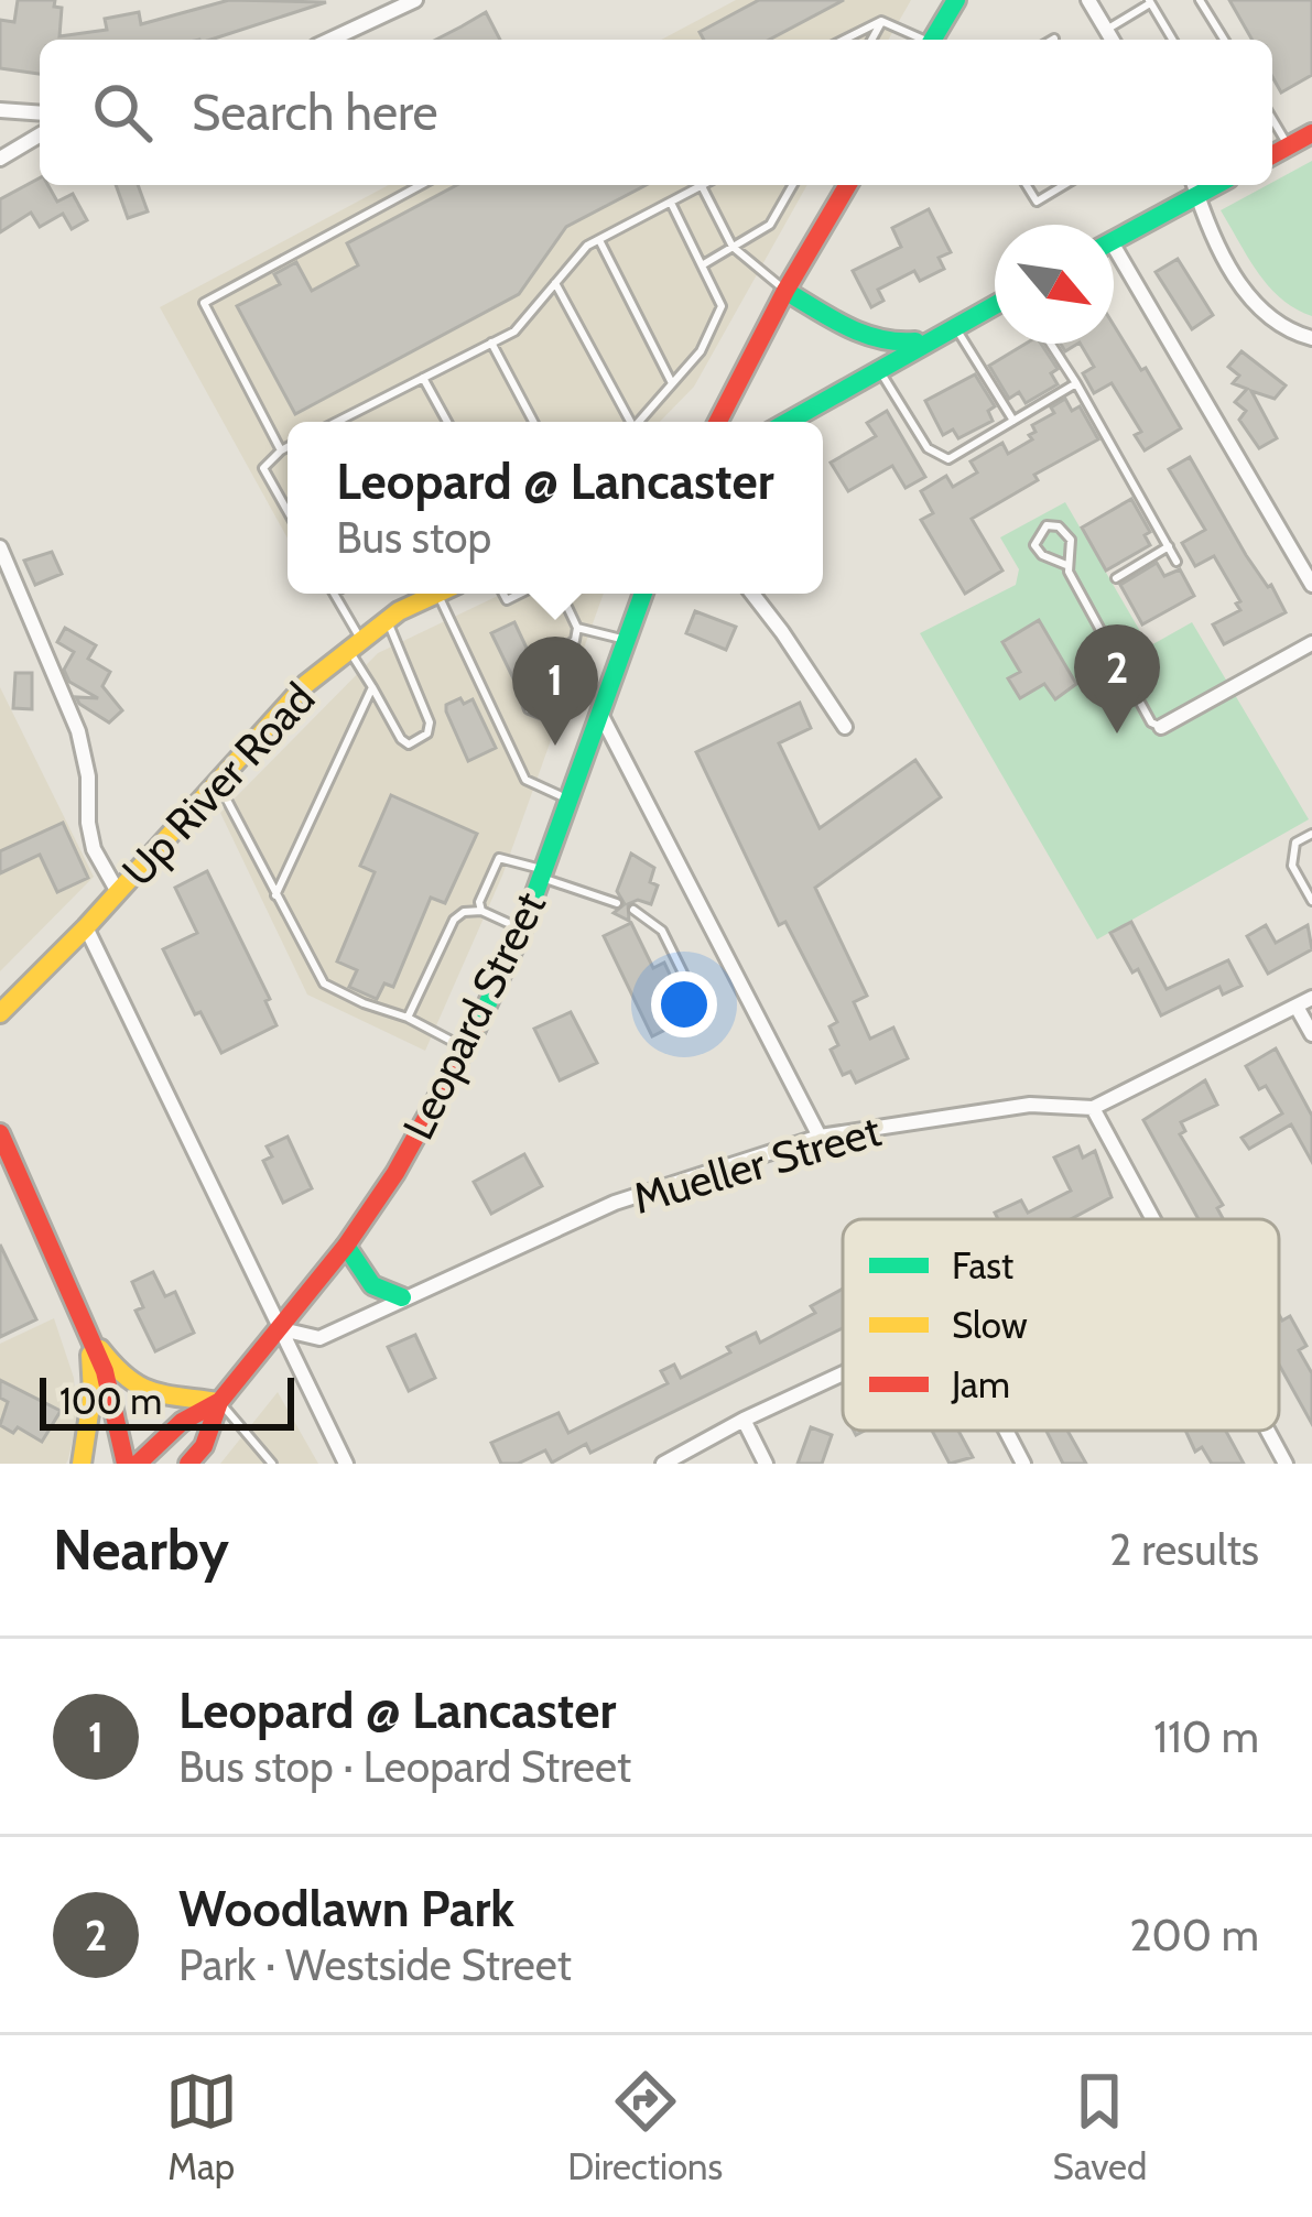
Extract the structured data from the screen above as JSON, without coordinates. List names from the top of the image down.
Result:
{
  "streets": {
    "street": ["Up River Road", "Leopard Street", "Mueller Street"]
  },
  "crossings": [
    ["Leopard Street", "Mueller Street"]
  ],
  "legend": ["Fast", "Slow", "Jam"],
  "scale_bar": "100 m",
  "north": "bottom right",
  "page": {
    "search": "Search here",
    "popup": ["Leopard @ Lancaster", "Bus stop"],
    "pins": ["2", "1"],
    "scale": "100 m",
    "heading": ["Nearby", "2 results"],
    "list": [
      {
        "mark": "1",
        "name": "Leopard @ Lancaster",
        "note": "Bus stop · Leopard Street",
        "value": "110 m"
      },
      {
        "mark": "2",
        "name": "Woodlawn Park",
        "note": "Park · Westside Street",
        "value": "200 m"
      }
    ],
    "nav": ["Map", "Directions", "Saved"]
  }
}
